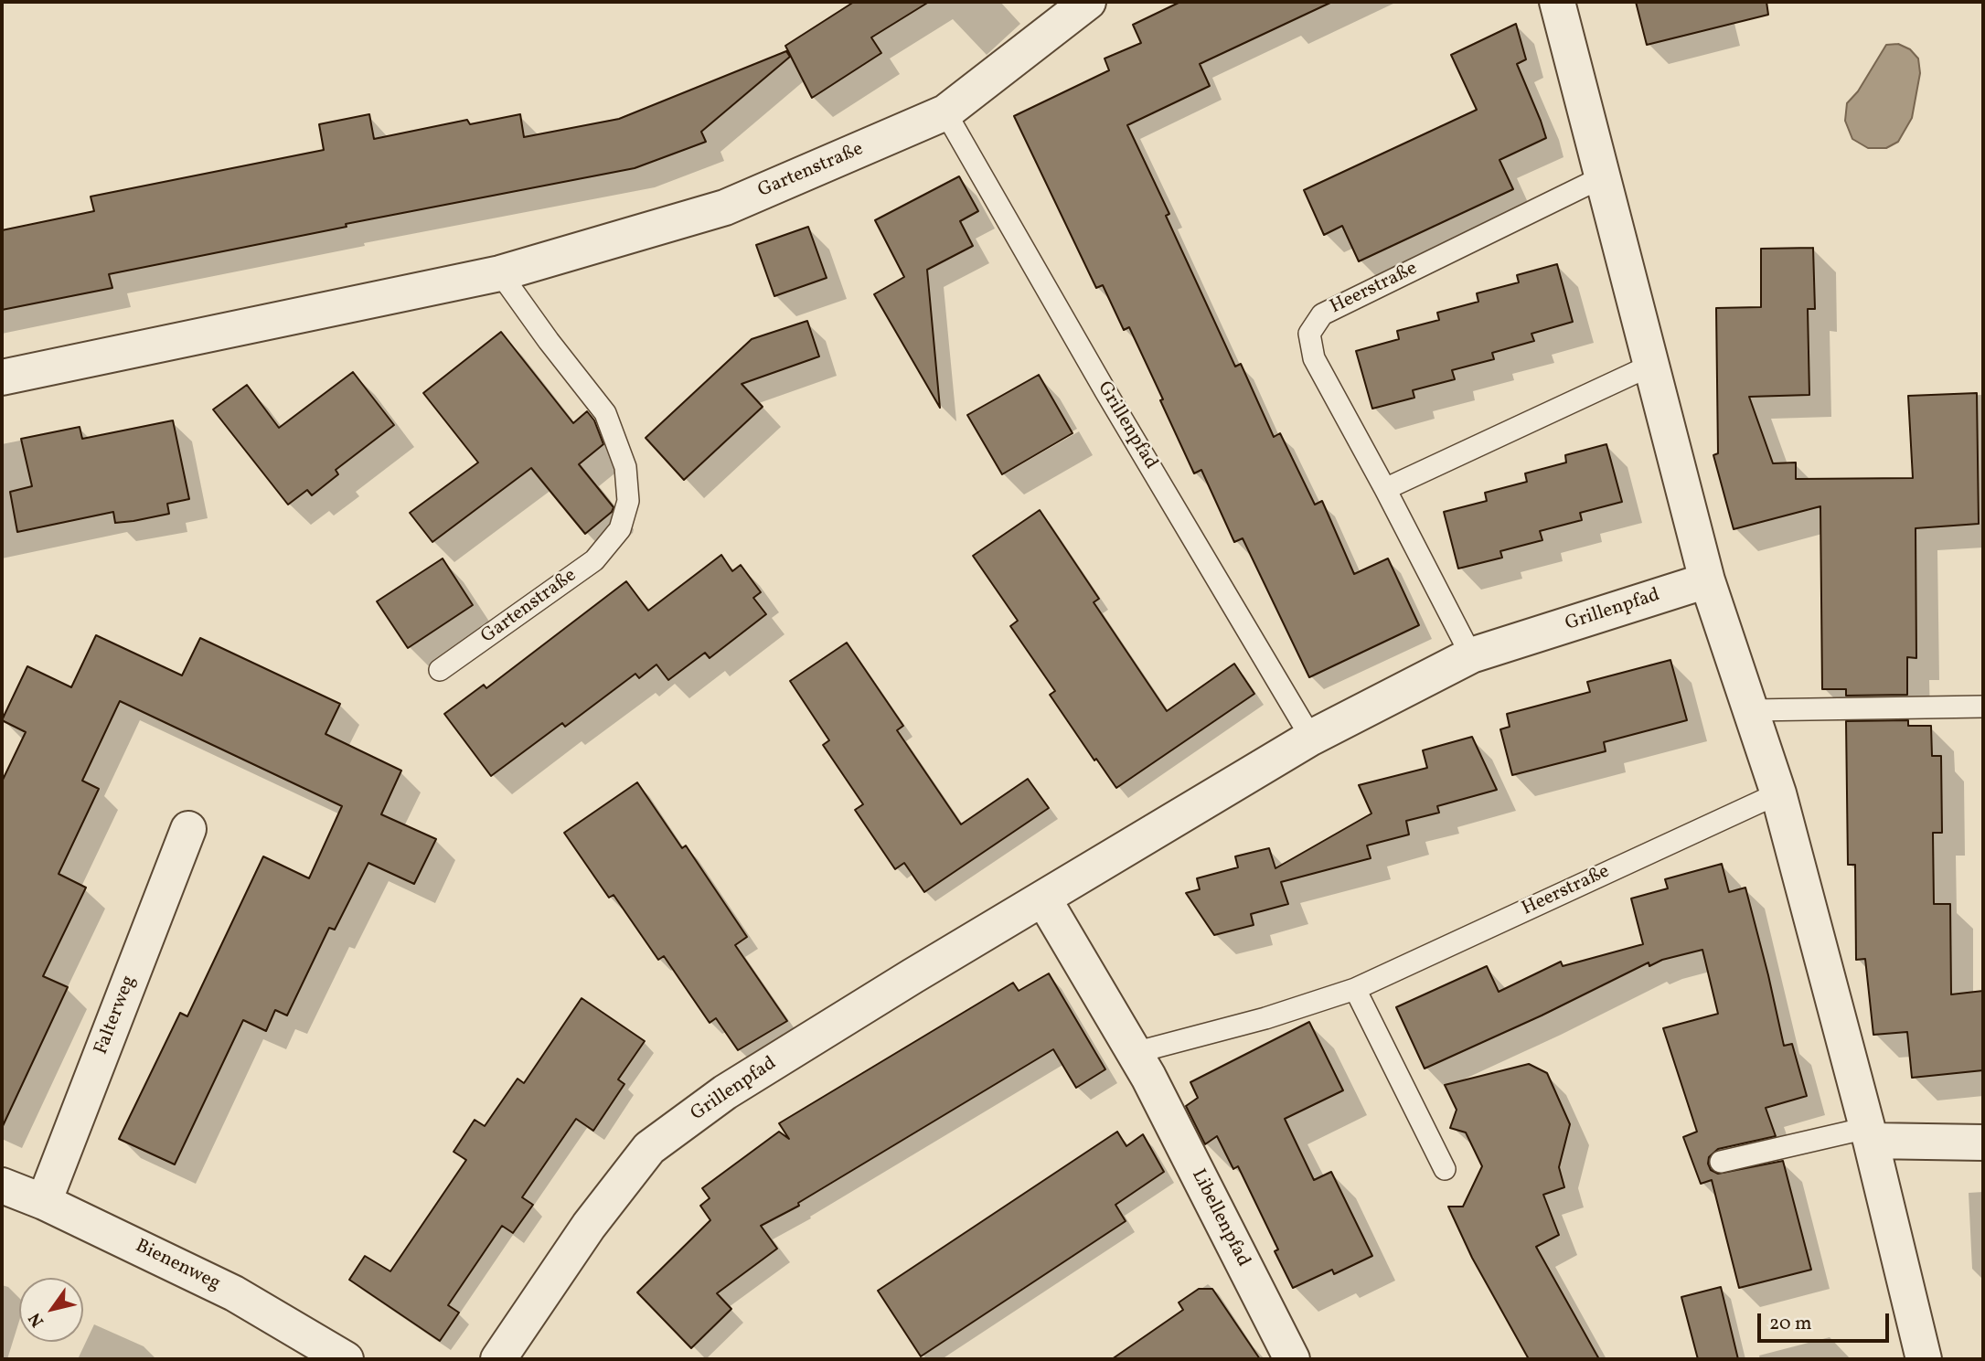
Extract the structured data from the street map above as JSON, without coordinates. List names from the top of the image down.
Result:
{
  "streets": {
    "street": [
      "Gartenstraße",
      "Grillenpfad",
      "Falterweg",
      "Libellenpfad",
      "Bienenweg"
    ],
    "lane": ["Heerstraße"]
  },
  "crossings": [
    ["Gartenstraße", "Grillenpfad"],
    ["Heerstraße", "Grillenpfad"],
    ["Heerstraße", "Libellenpfad"],
    ["Falterweg", "Bienenweg"]
  ],
  "scale_bar": "20 m",
  "north": "bottom left"
}
